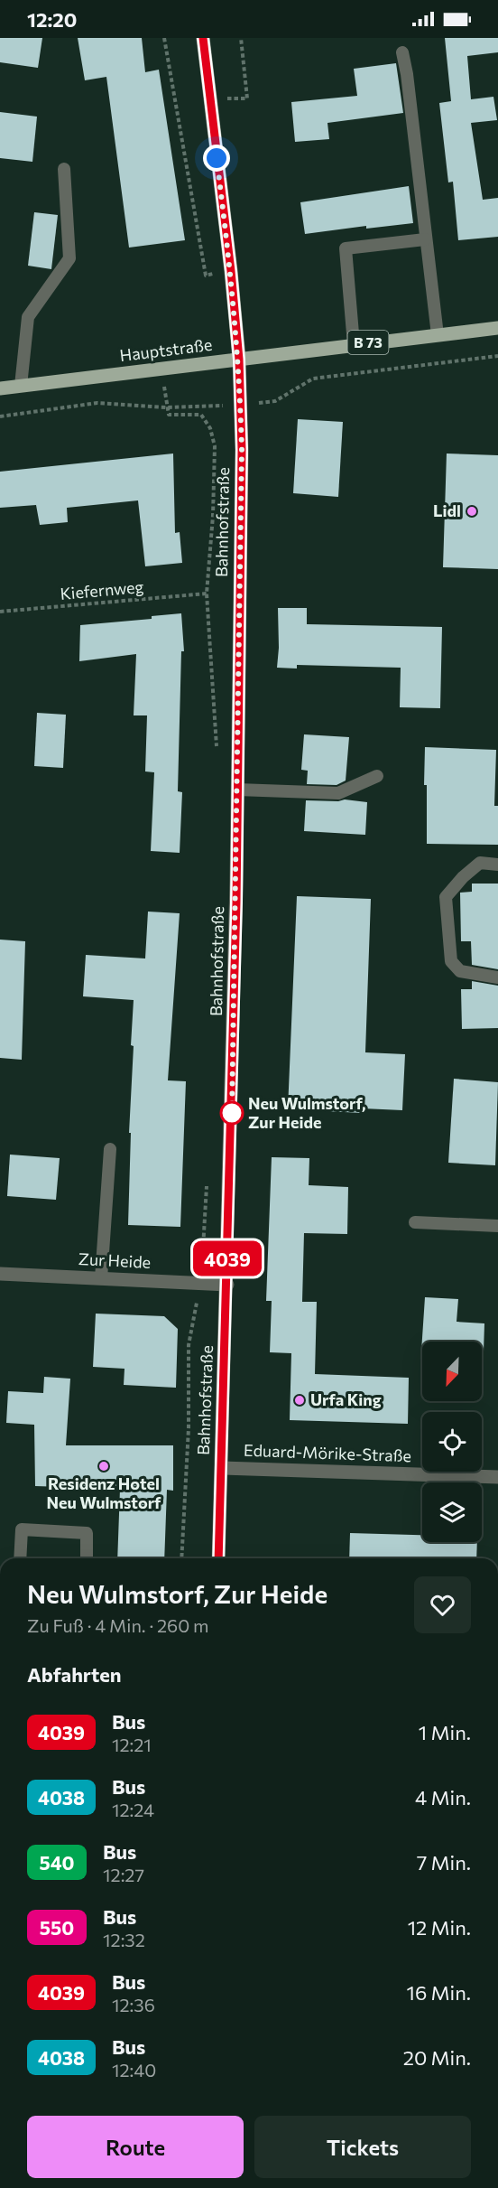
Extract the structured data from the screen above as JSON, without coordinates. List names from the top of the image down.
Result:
{
  "streets": {
    "main road": ["B 73", "Hauptstraße"],
    "street": ["Bahnhofstraße", "Zur Heide", "Eduard-Mörike-Straße"],
    "path": ["Kiefernweg"]
  },
  "crossings": [
    ["Hauptstraße", "Bahnhofstraße"],
    ["Bahnhofstraße", "Zur Heide"],
    ["Bahnhofstraße", "Eduard-Mörike-Straße"]
  ],
  "places": [
    "Lidl",
    "Neu Wulmstorf, Zur Heide",
    "Urfa King",
    "Residenz Hotel Neu Wulmstorf"
  ],
  "lines": ["bus line 4039"],
  "north": "bottom left",
  "page": {
    "status": "12:20",
    "on_map": "4039",
    "heading": [
      ["Neu Wulmstorf, Zur Heide", "Zu Fuß · 4 Min. · 260 m"],
      "Abfahrten"
    ],
    "list": [
      {
        "mark": "4039",
        "name": "Bus",
        "note": "12:21",
        "value": "1 Min."
      },
      {
        "mark": "4038",
        "name": "Bus",
        "note": "12:24",
        "value": "4 Min."
      },
      {
        "mark": "540",
        "name": "Bus",
        "note": "12:27",
        "value": "7 Min."
      },
      {
        "mark": "550",
        "name": "Bus",
        "note": "12:32",
        "value": "12 Min."
      },
      {
        "mark": "4039",
        "name": "Bus",
        "note": "12:36",
        "value": "16 Min."
      },
      {
        "mark": "4038",
        "name": "Bus",
        "note": "12:40",
        "value": "20 Min."
      }
    ],
    "buttons": ["Route", "Tickets"]
  }
}
